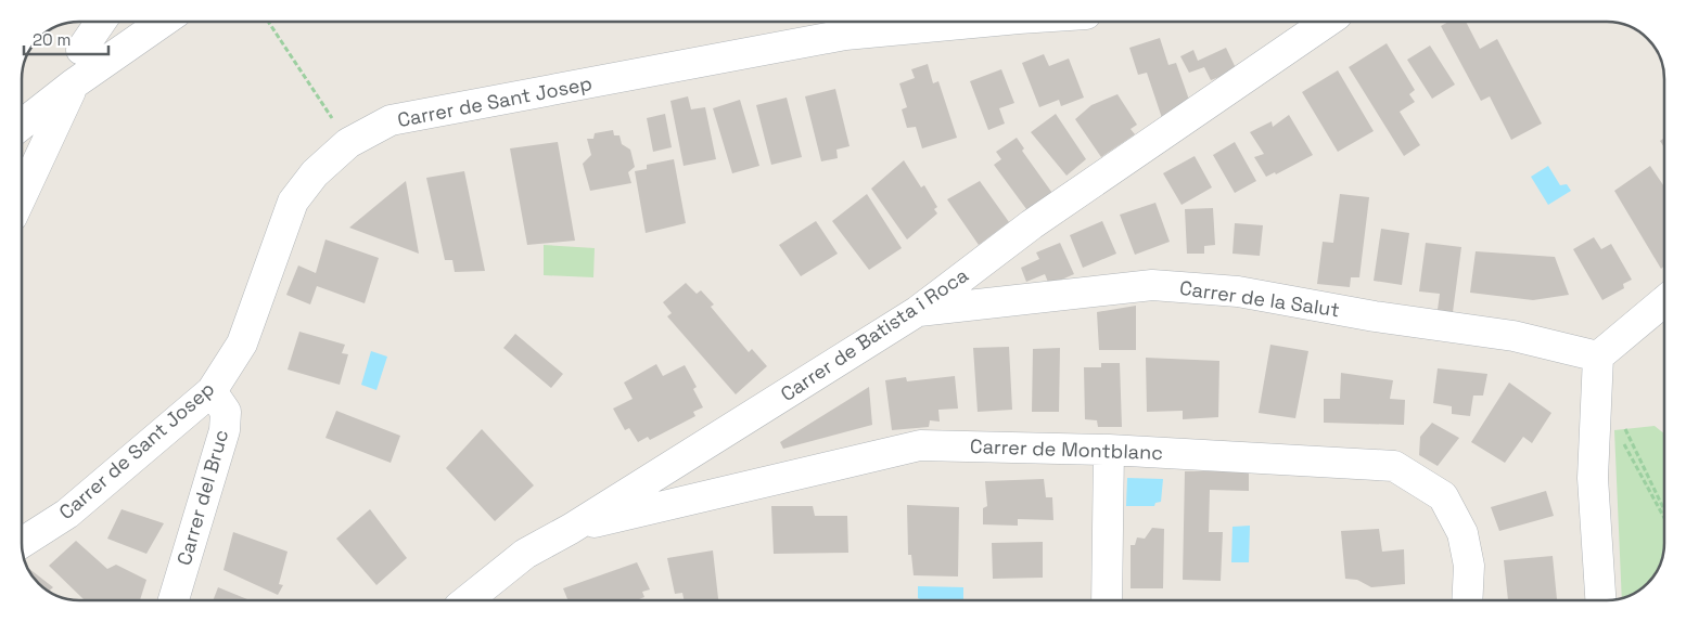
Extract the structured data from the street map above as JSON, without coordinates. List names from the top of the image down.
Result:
{
  "streets": {
    "street": [
      "Carrer de Sant Josep",
      "Carrer de la Salut",
      "Carrer de Batista i Roca",
      "Carrer de Montblanc",
      "Carrer del Bruc"
    ]
  },
  "crossings": [
    ["Carrer de Sant Josep", "Carrer del Bruc"],
    ["Carrer de la Salut", "Carrer de Batista i Roca"],
    ["Carrer de Batista i Roca", "Carrer de Montblanc"]
  ],
  "scale_bar": "20 m"
}
